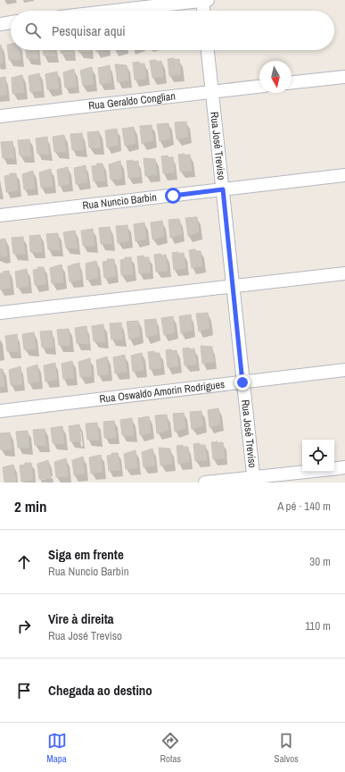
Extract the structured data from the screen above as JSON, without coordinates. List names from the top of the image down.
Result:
{
  "streets": {
    "street": [
      "Rua Geraldo Conglian",
      "Rua José Treviso",
      "Rua Nuncio Barbin",
      "Rua Oswaldo Amorin Rodrigues"
    ]
  },
  "crossings": [
    ["Rua Geraldo Conglian", "Rua José Treviso"],
    ["Rua José Treviso", "Rua Nuncio Barbin"],
    ["Rua José Treviso", "Rua Oswaldo Amorin Rodrigues"]
  ],
  "north": "bottom",
  "page": {
    "search": "Pesquisar aqui",
    "heading": ["2 min", "A pé · 140 m"],
    "list": [
      ["Siga em frente", "Rua Nuncio Barbin", "30 m"],
      ["Vire à direita", "Rua José Treviso", "110 m"],
      "Chegada ao destino"
    ],
    "nav": ["Mapa", "Rotas", "Salvos"]
  }
}
